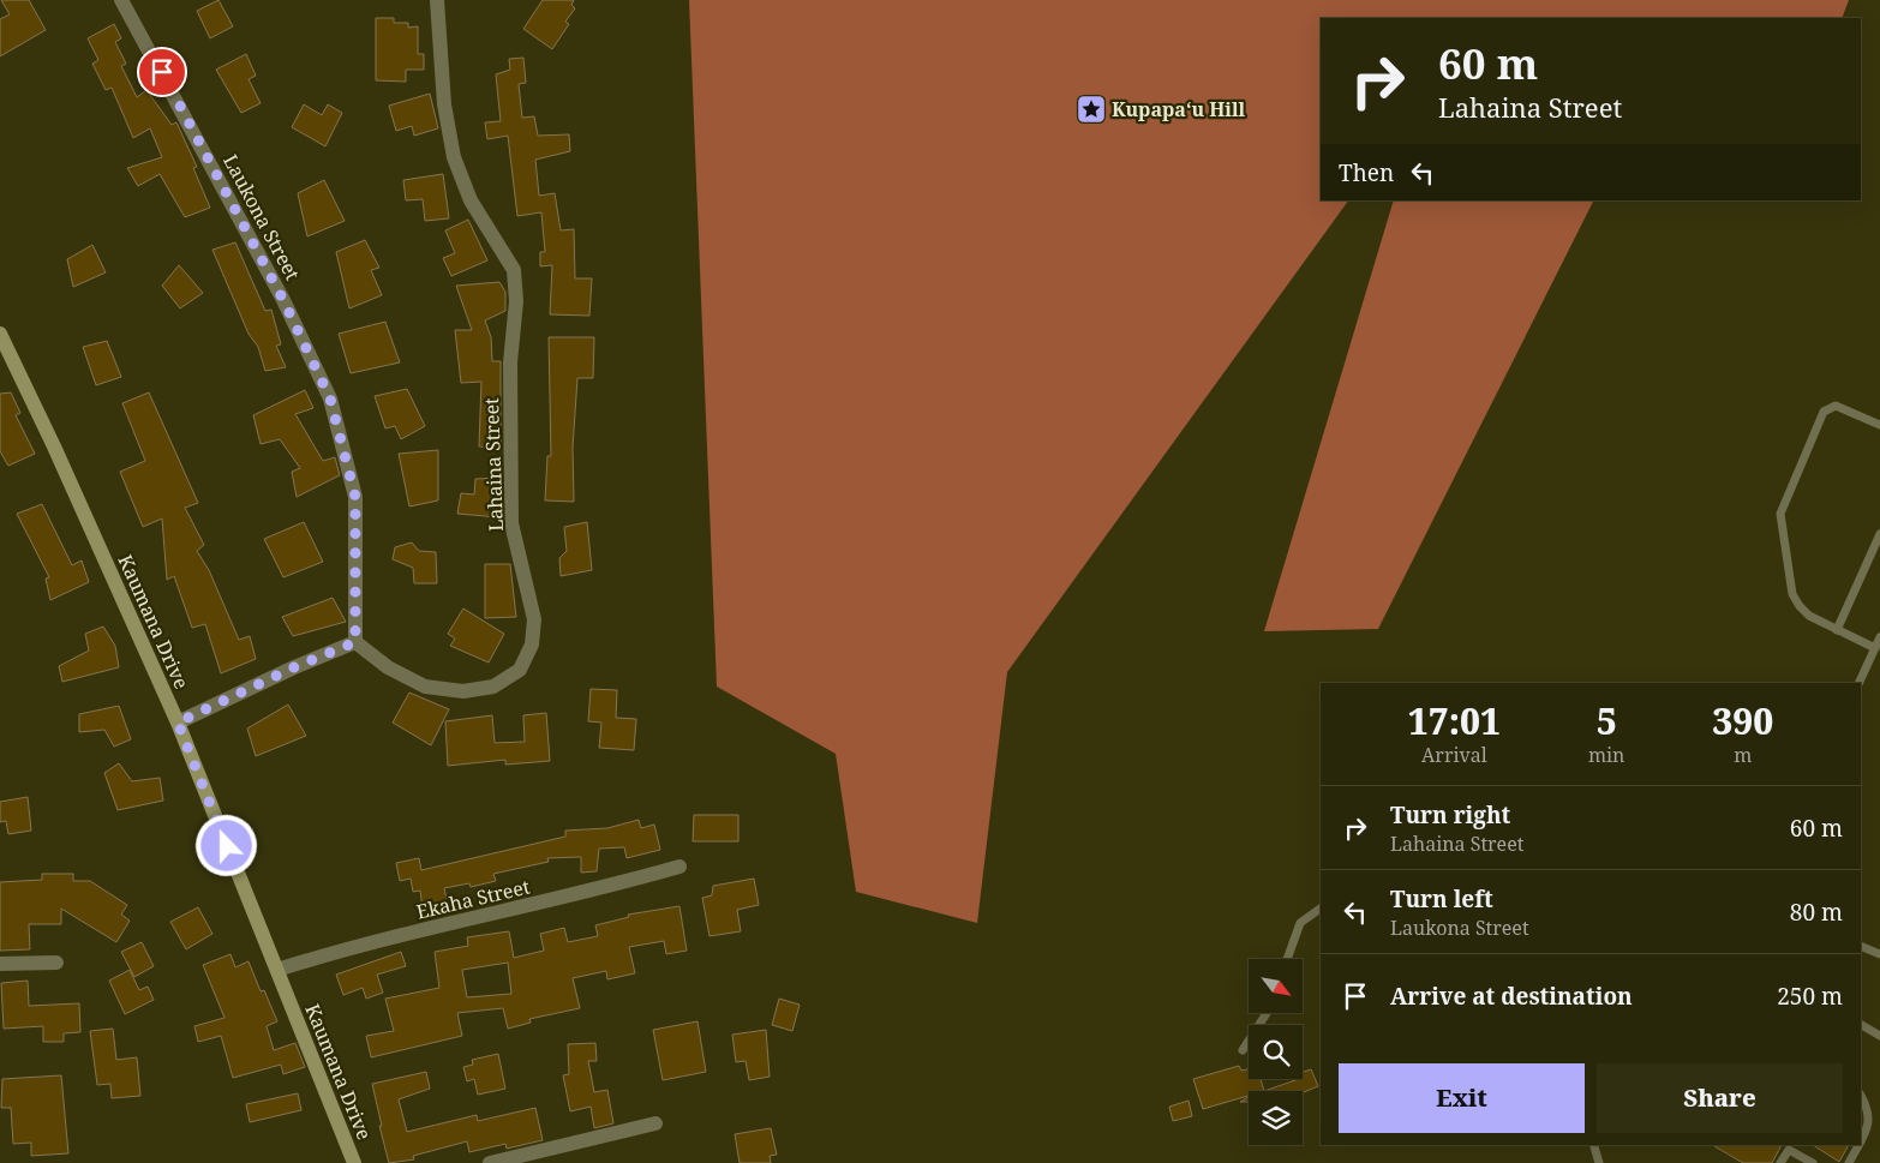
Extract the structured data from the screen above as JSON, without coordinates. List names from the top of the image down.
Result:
{
  "streets": {
    "street": [
      "Laukona Street",
      "Lahaina Street",
      "Kaumana Drive",
      "Ekaha Street"
    ]
  },
  "crossings": [
    ["Laukona Street", "Lahaina Street"],
    ["Kaumana Drive", "Ekaha Street"]
  ],
  "places": {
    "place": ["Kupapaʻu Hill"]
  },
  "north": "bottom right",
  "page": {
    "turn": ["60 m", "Lahaina Street"],
    "then": "Then",
    "eta": [
      "17:01",
      "Arrival",
      "5",
      "min",
      "390",
      "m"
    ],
    "list": [
      {
        "name": "Turn right",
        "note": "Lahaina Street",
        "value": "60 m"
      },
      {
        "name": "Turn left",
        "note": "Laukona Street",
        "value": "80 m"
      },
      {
        "name": "Arrive at destination",
        "value": "250 m"
      }
    ],
    "buttons": ["Exit", "Share"]
  }
}
